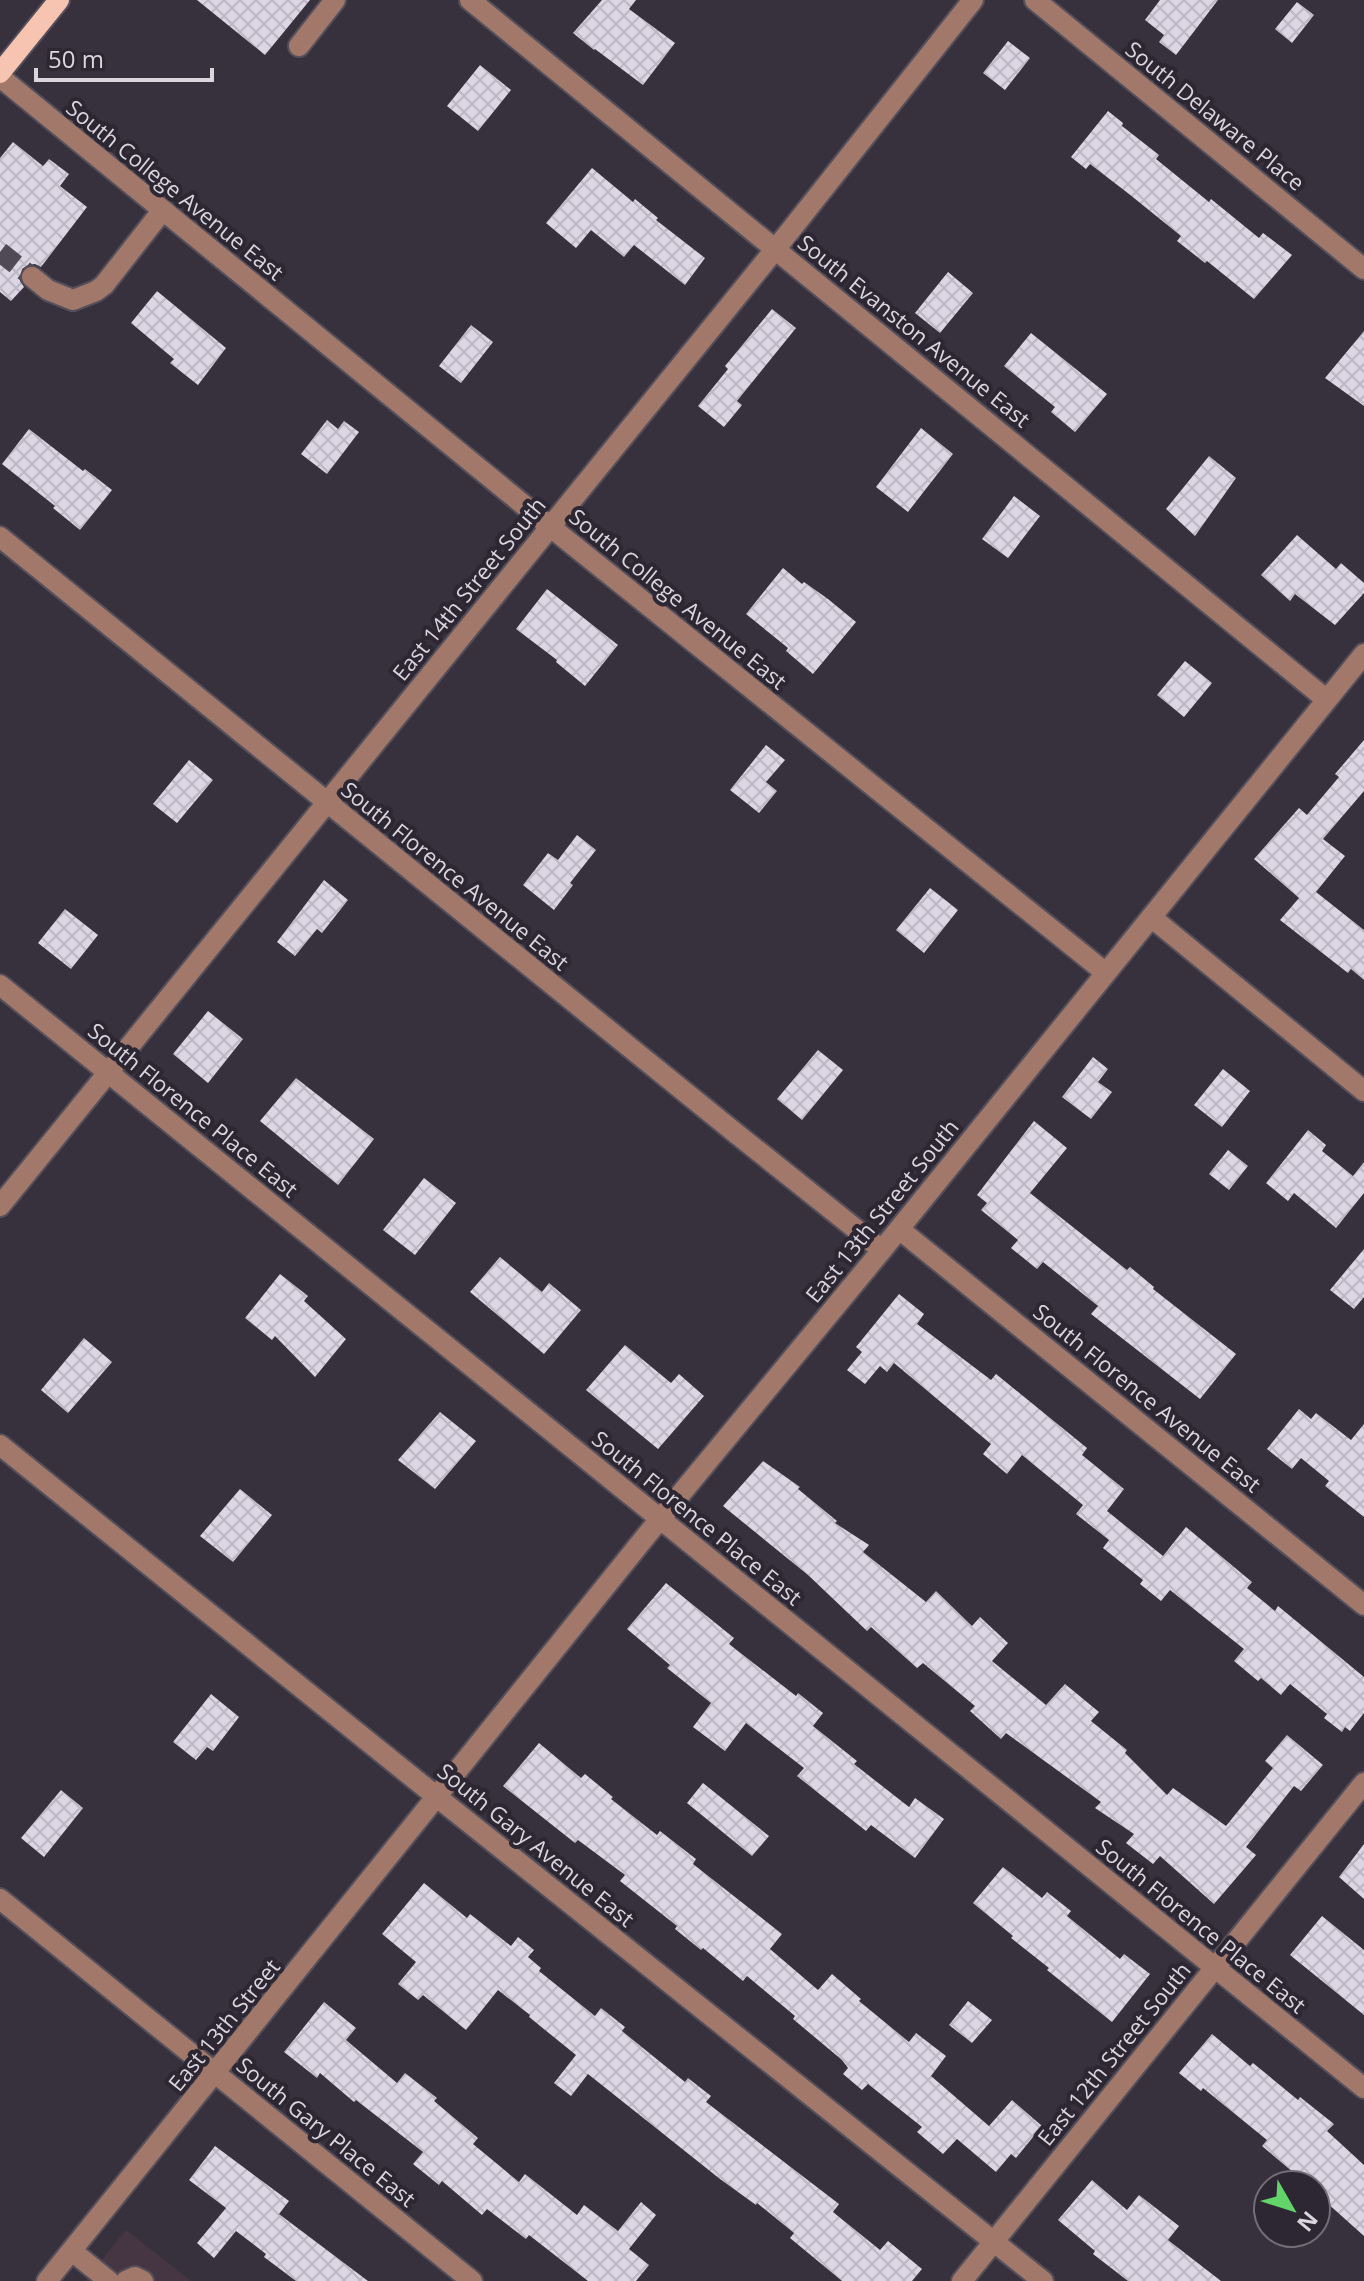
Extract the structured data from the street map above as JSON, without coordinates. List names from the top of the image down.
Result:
{
  "streets": {
    "street": [
      "South Delaware Place",
      "South College Avenue East",
      "South Evanston Avenue East",
      "East 14th Street South",
      "South Florence Avenue East",
      "South Florence Place East",
      "East 13th Street South",
      "South Gary Avenue East",
      "East 13th Street",
      "East 12th Street South",
      "South Gary Place East"
    ]
  },
  "crossings": [
    ["South College Avenue East", "East 14th Street South"],
    ["South College Avenue East", "East 13th Street South"],
    ["South Evanston Avenue East", "East 14th Street South"],
    ["South Evanston Avenue East", "East 13th Street South"],
    ["East 14th Street South", "South Florence Avenue East"],
    ["East 14th Street South", "South Florence Place East"],
    ["South Florence Avenue East", "East 13th Street South"],
    ["South Florence Place East", "East 13th Street South"],
    ["South Florence Place East", "East 12th Street South"],
    ["East 13th Street South", "South Gary Avenue East"],
    ["East 13th Street South", "East 13th Street"],
    ["South Gary Avenue East", "East 13th Street"],
    ["South Gary Avenue East", "East 12th Street South"],
    ["East 13th Street", "South Gary Place East"]
  ],
  "scale_bar": "50 m",
  "north": "bottom right"
}
